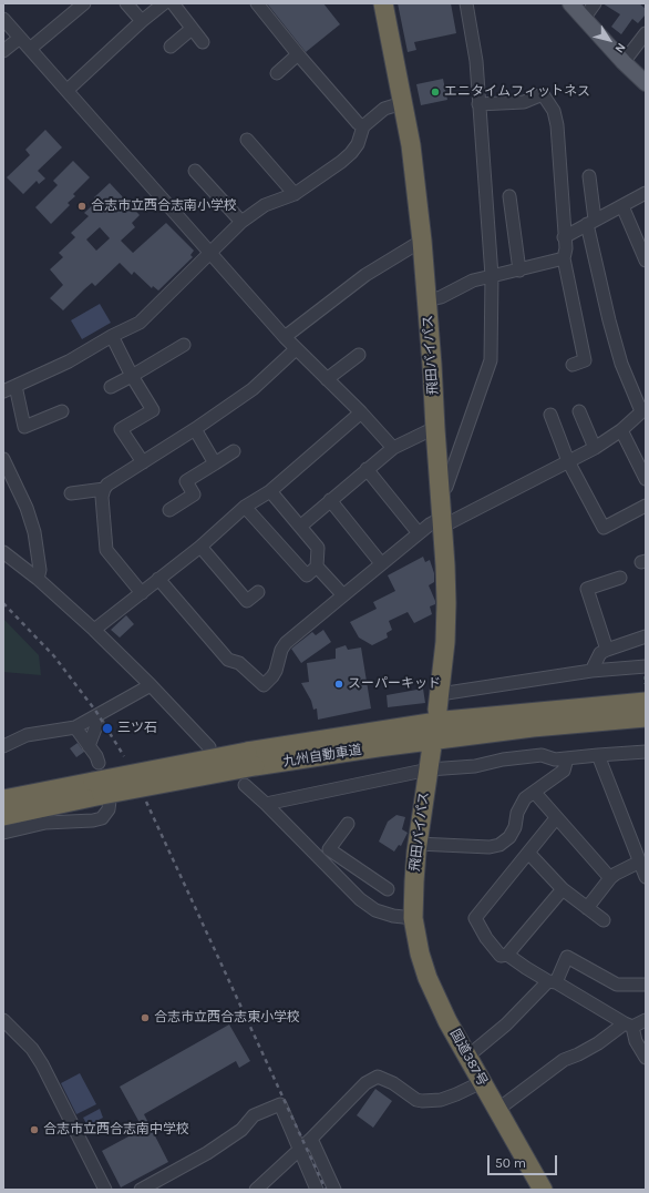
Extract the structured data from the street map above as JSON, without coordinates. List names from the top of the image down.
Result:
{
  "streets": {
    "highway": ["飛田バイパス", "九州自動車道", "国道387号"]
  },
  "crossings": [
    ["飛田バイパス", "国道387号"]
  ],
  "places": [
    "エニタイムフィットネス",
    "合志市立西合志南小学校",
    "スーパーキッド",
    "三ツ石",
    "合志市立西合志東小学校",
    "合志市立西合志南中学校"
  ],
  "scale_bar": "50 m",
  "north": "bottom right"
}
